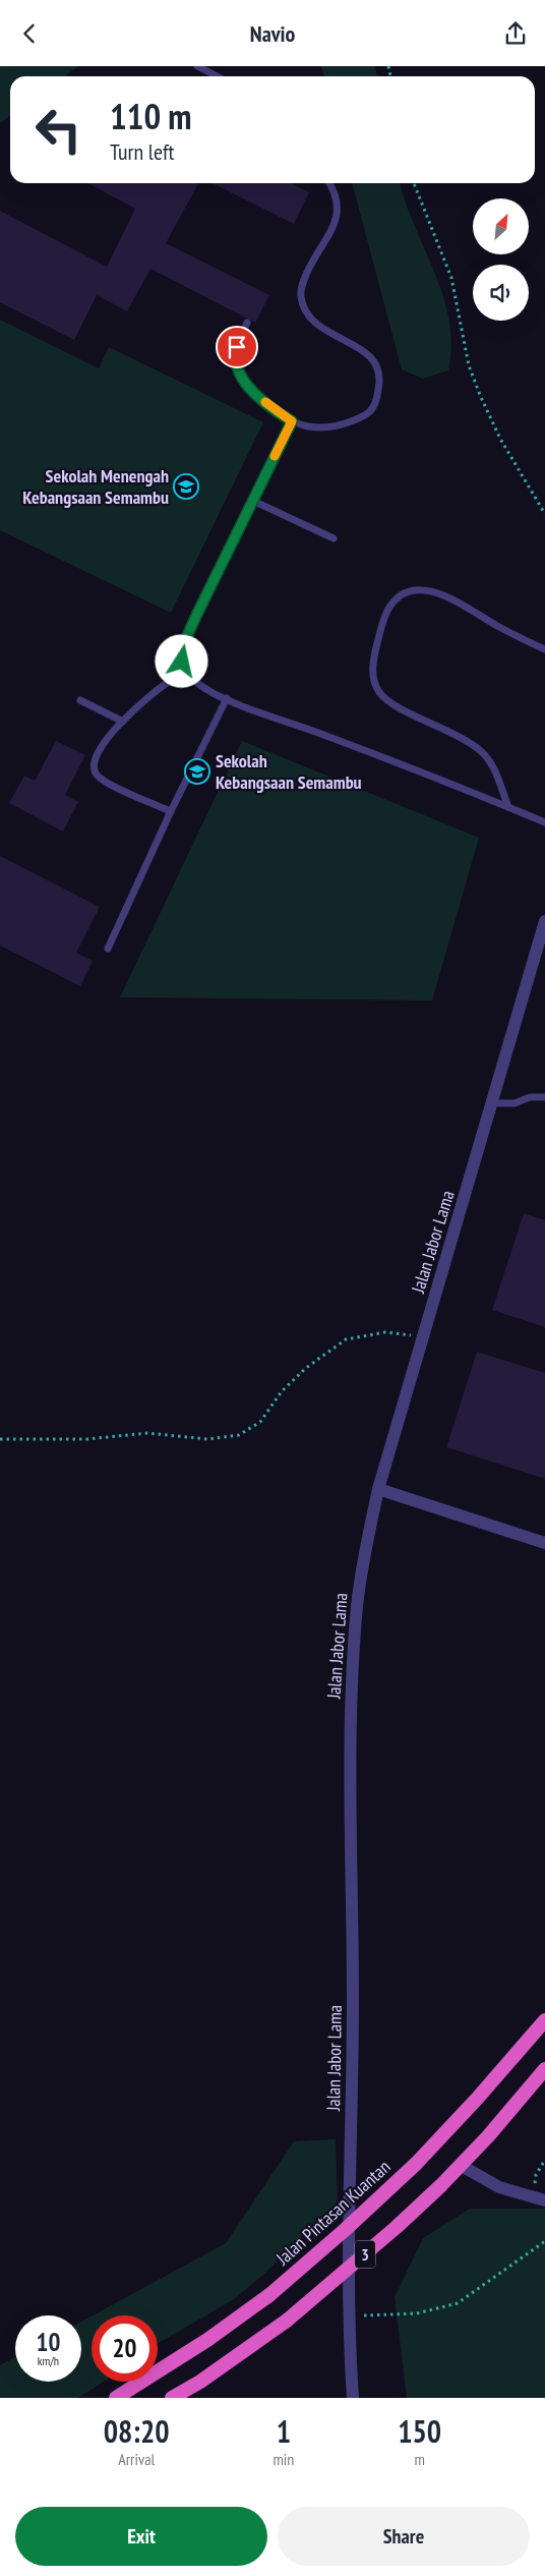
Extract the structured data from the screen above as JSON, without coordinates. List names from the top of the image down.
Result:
{
  "streets": {
    "highway": ["Jalan Pintasan Kuantan", "3"],
    "street": ["Jalan Jabor Lama"]
  },
  "places": {
    "school or university": ["Sekolah Menengah Kebangsaan Semambu", "Sekolah Kebangsaan Semambu"]
  },
  "north": "top right",
  "page": {
    "header": "Navio",
    "turn": ["110 m", "Turn left"],
    "speed": "10 km/h",
    "limit": "20",
    "eta": [
      "08:20",
      "Arrival",
      "1",
      "min",
      "150",
      "m"
    ],
    "buttons": ["Exit", "Share"]
  }
}
